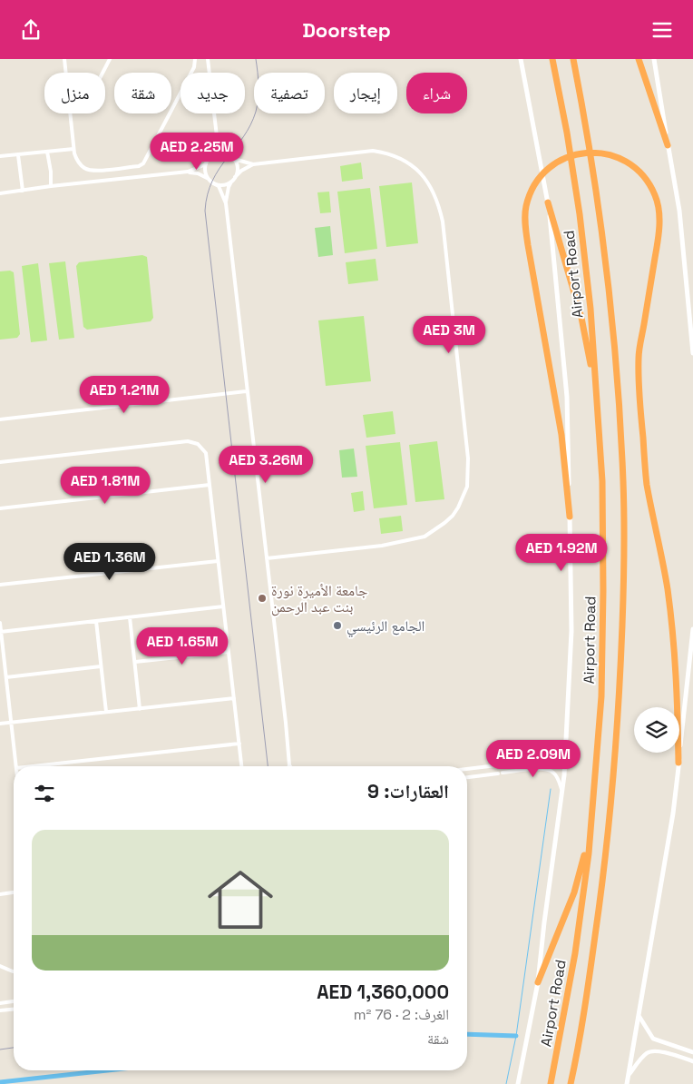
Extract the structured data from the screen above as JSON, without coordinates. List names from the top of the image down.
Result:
{
  "streets": {
    "highway": ["Airport Road"]
  },
  "places": ["جامعة الأميرة نورة بنت عبد الرحمن", "الجامع الرئيسي"],
  "page": {
    "header": "Doorstep",
    "chip": [
      "شراء",
      "إيجار",
      "تصفية",
      "جديد",
      "شقة",
      "منزل"
    ],
    "price": [
      "AED 2.25M",
      "AED 3M",
      "AED 1.21M",
      "AED 3.26M",
      "AED 1.81M",
      "AED 1.92M",
      "AED 1.36M",
      "AED 1.65M",
      "AED 2.09M"
    ],
    "heading": "العقارات: 9",
    "list": [
      {
        "name": "AED 1,360,000",
        "note": "الغرف: 2 · 76 m² · شقة"
      }
    ]
  }
}
